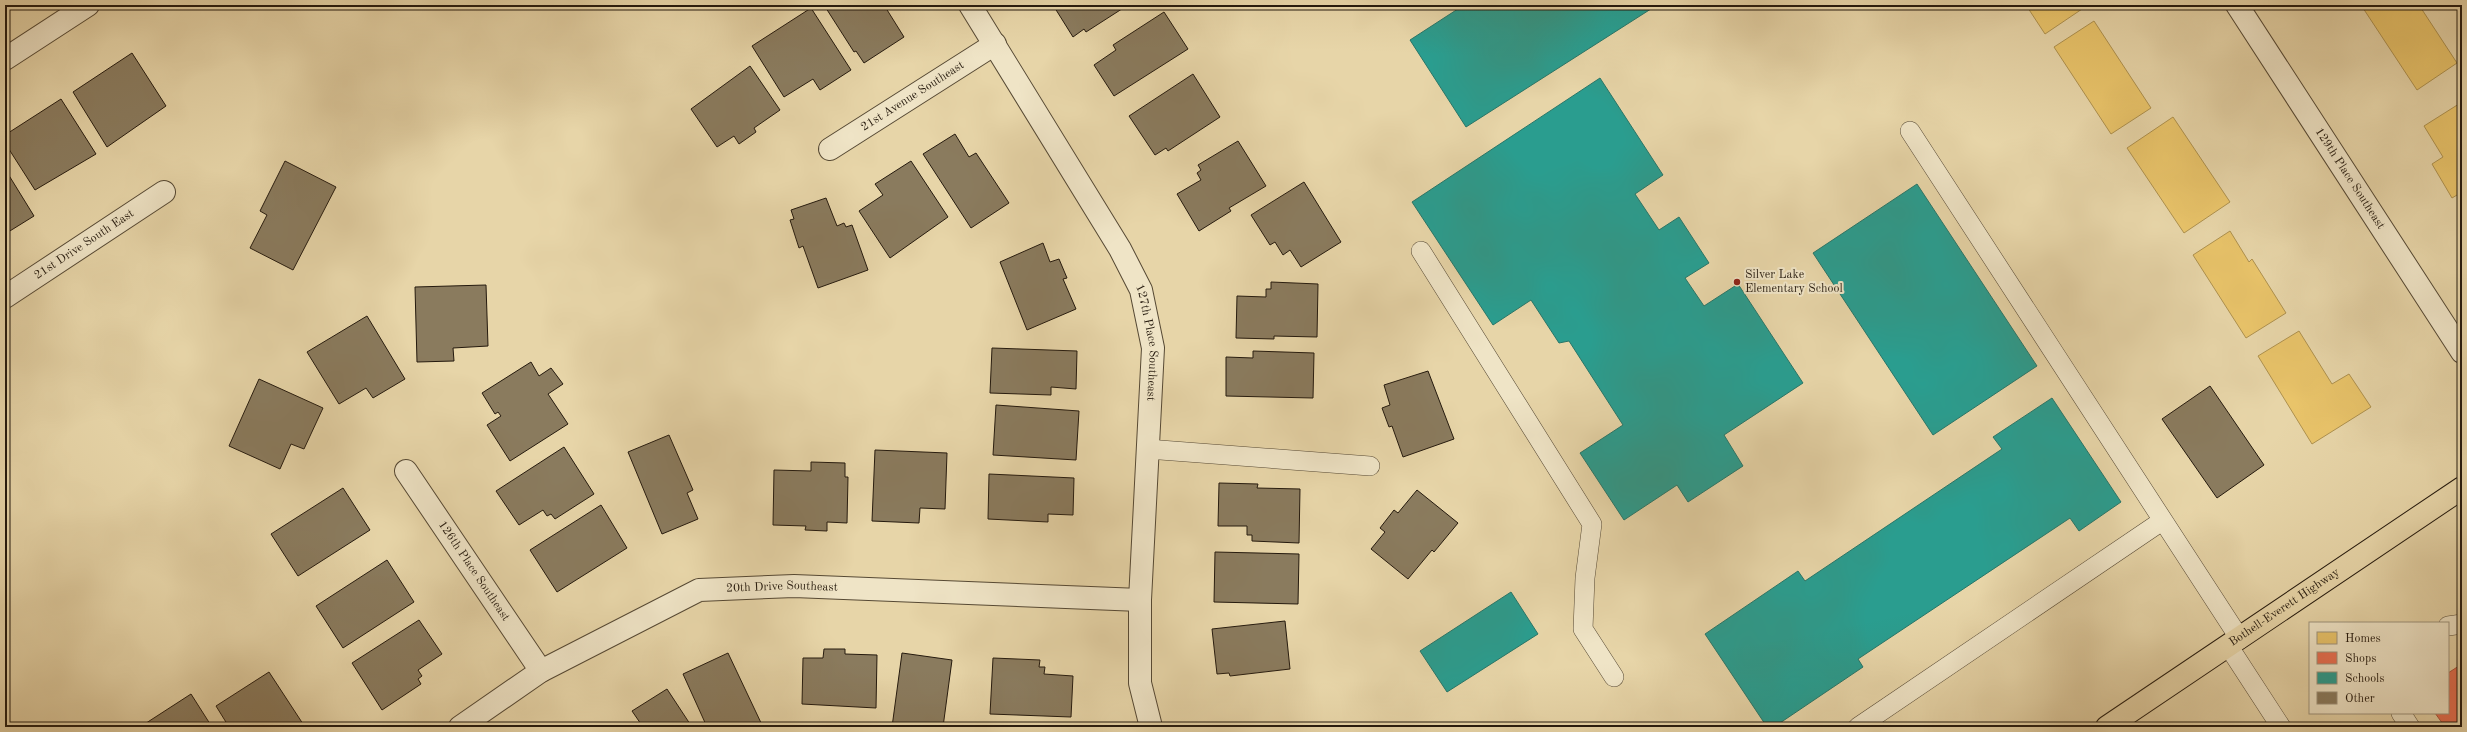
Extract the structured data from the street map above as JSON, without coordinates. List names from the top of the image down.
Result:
{
  "streets": {
    "main road": ["Bothell-Everett Highway"],
    "street": [
      "21st Avenue Southeast",
      "129th Place Southeast",
      "21st Drive South East",
      "127th Place Southeast",
      "126th Place Southeast",
      "20th Drive Southeast"
    ]
  },
  "crossings": [
    ["21st Avenue Southeast", "127th Place Southeast"],
    ["127th Place Southeast", "20th Drive Southeast"],
    ["126th Place Southeast", "20th Drive Southeast"]
  ],
  "places": ["Silver Lake Elementary School"],
  "legend": [
    "Homes",
    "Shops",
    "Schools",
    "Other"
  ]
}
